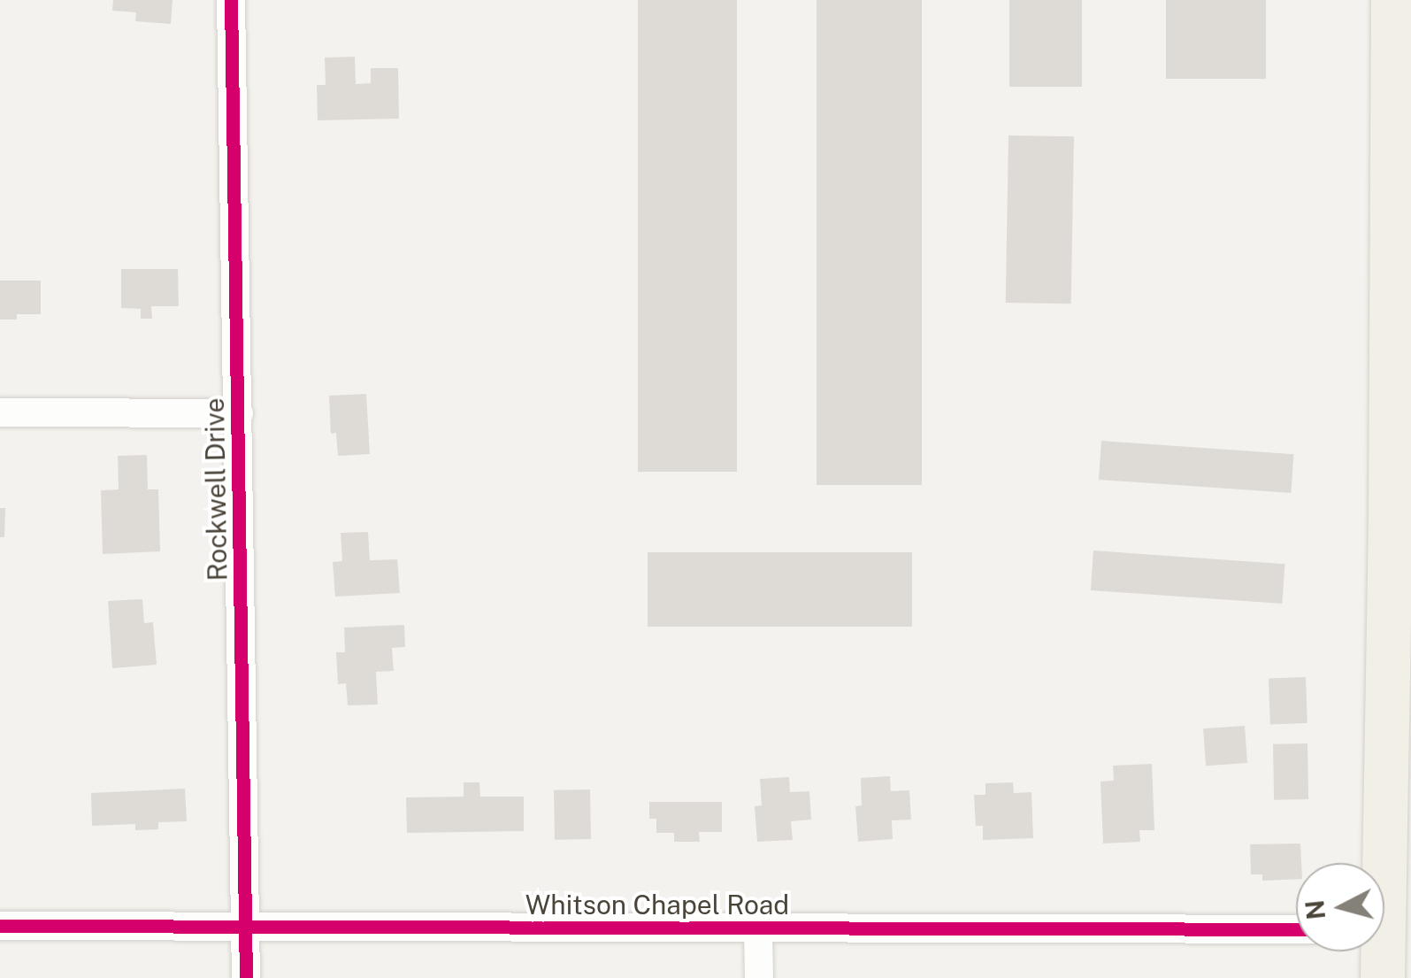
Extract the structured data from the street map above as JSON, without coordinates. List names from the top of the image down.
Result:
{
  "streets": {
    "street": ["Rockwell Drive", "Whitson Chapel Road"]
  },
  "crossings": [
    ["Rockwell Drive", "Whitson Chapel Road"]
  ],
  "north": "left"
}
